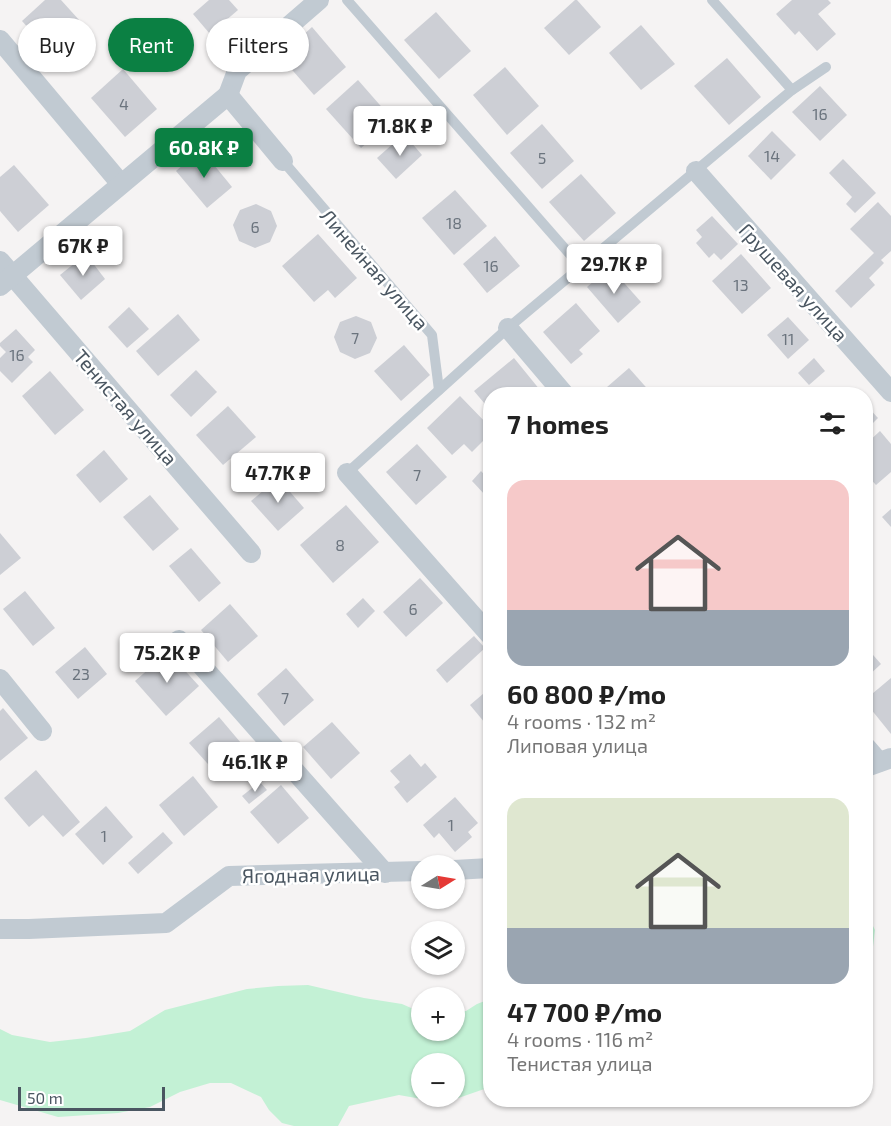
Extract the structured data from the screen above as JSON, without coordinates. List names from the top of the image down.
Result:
{
  "streets": {
    "street": ["Грушевая улица", "Тенистая улица", "Ягодная улица"],
    "lane": ["Линейная улица"]
  },
  "house_numbers": [
    "4",
    "16",
    "14",
    "5",
    "18",
    "6",
    "16",
    "13",
    "7",
    "11",
    "16",
    "7",
    "8",
    "6",
    "23",
    "7",
    "1",
    "1"
  ],
  "scale_bar": "50 m",
  "north": "right",
  "page": {
    "chip": ["Buy", "Rent", "Filters"],
    "price": [
      "71.8K ₽",
      "60.8K ₽",
      "67K ₽",
      "29.7K ₽",
      "47.7K ₽",
      "75.2K ₽",
      "46.1K ₽"
    ],
    "heading": "7 homes",
    "list": [
      {
        "name": "60 800 ₽/mo",
        "note": "4 rooms · 132 m² · Липовая улица"
      },
      {
        "name": "47 700 ₽/mo",
        "note": "4 rooms · 116 m² · Тенистая улица"
      }
    ],
    "map_buttons": ["+", "−"],
    "scale": "50 m"
  }
}
